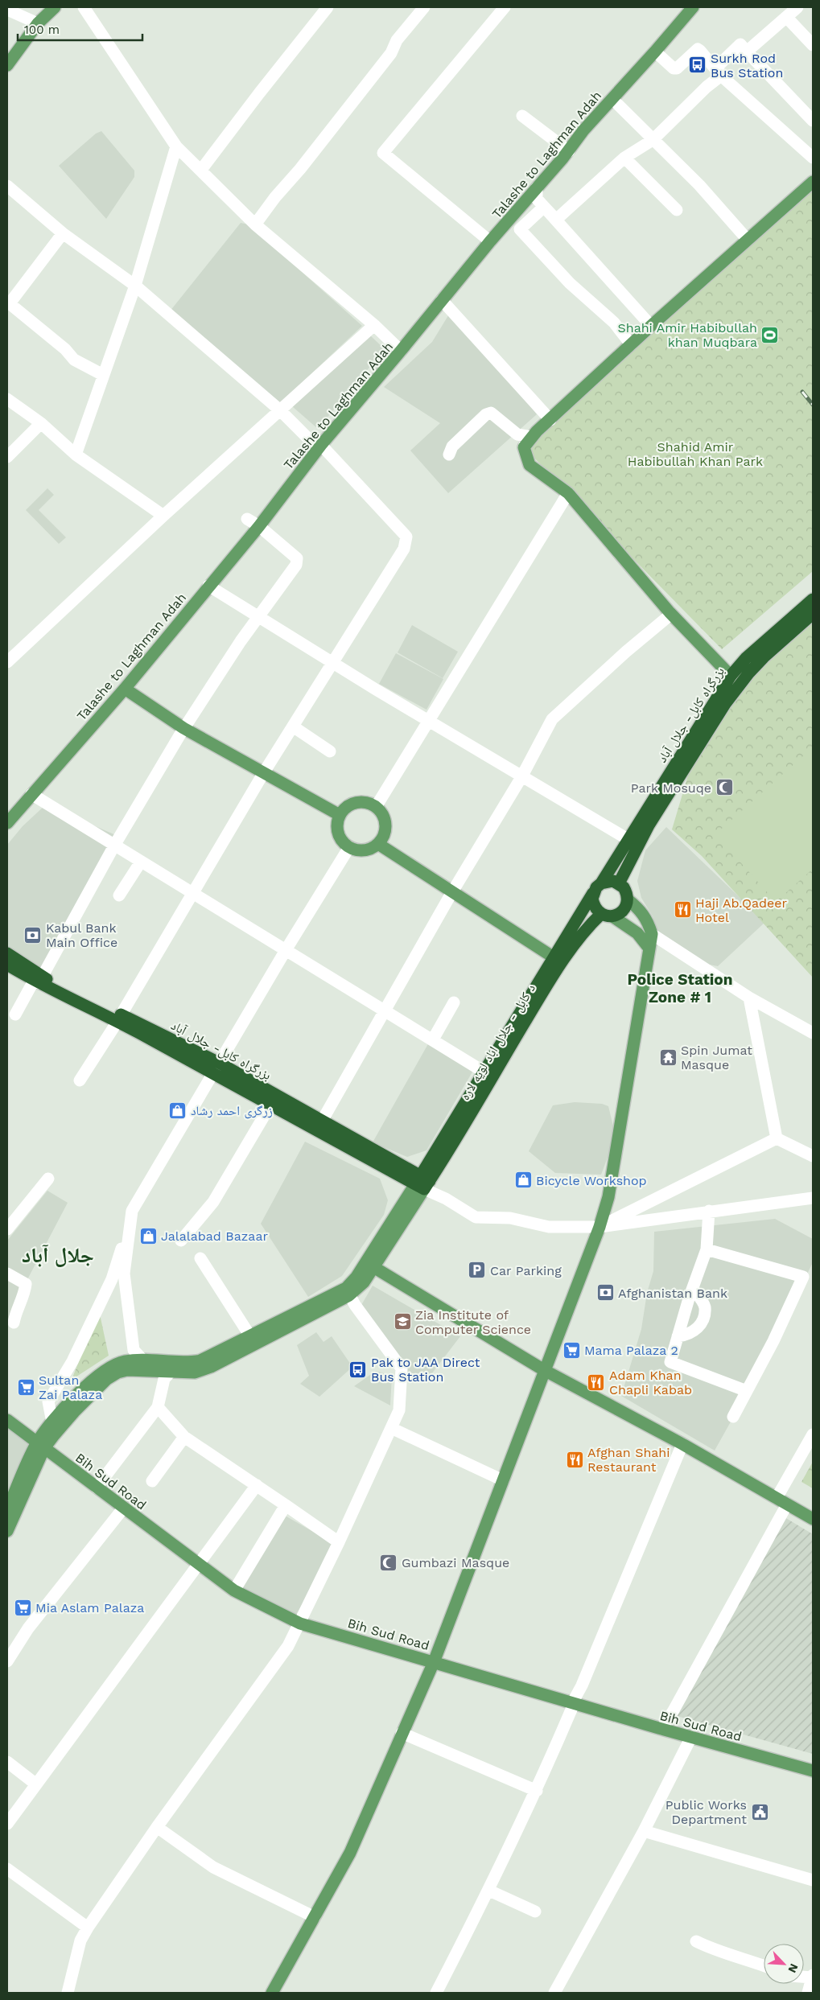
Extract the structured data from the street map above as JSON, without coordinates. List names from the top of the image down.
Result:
{
  "streets": {
    "highway": ["بزرگراه کابل- جلال آباد", "د کابل - جلال اباد لویه لاره"],
    "main road": ["Talashe to Laghman Adah", "Bih Sud Road"]
  },
  "crossings": [
    ["بزرگراه کابل- جلال آباد", "د کابل - جلال اباد لویه لاره"]
  ],
  "districts": ["Police Station Zone # 1", "جلال آباد"],
  "parks": ["Shahid Amir Habibullah Khan Park"],
  "places": {
    "bus stop": ["Surkh Rod Bus Station", "Pak to JAA Direct Bus Station"],
    "sports": ["Shahi Amir Habibullah khan Muqbara"],
    "mosque": ["Park Mosuqe", "Gumbazi Masque"],
    "restaurant": ["Haji Ab.Qadeer Hotel", "Adam Khan Chapli Kabab", "Afghan Shahi Restaurant"],
    "bank": ["Kabul Bank Main Office", "Afghanistan Bank"],
    "temple": ["Spin Jumat Masque"],
    "shop": ["زرگری احمد رشاد", "Bicycle Workshop", "Jalalabad Bazaar"],
    "parking": ["Car Parking"],
    "school or university": ["Zia Institute of Computer Science"],
    "supermarket": ["Mama Palaza 2", "Sultan Zai Palaza", "Mia Aslam Palaza"],
    "public building": ["Public Works Department"]
  },
  "scale_bar": "100 m",
  "north": "bottom right"
}
